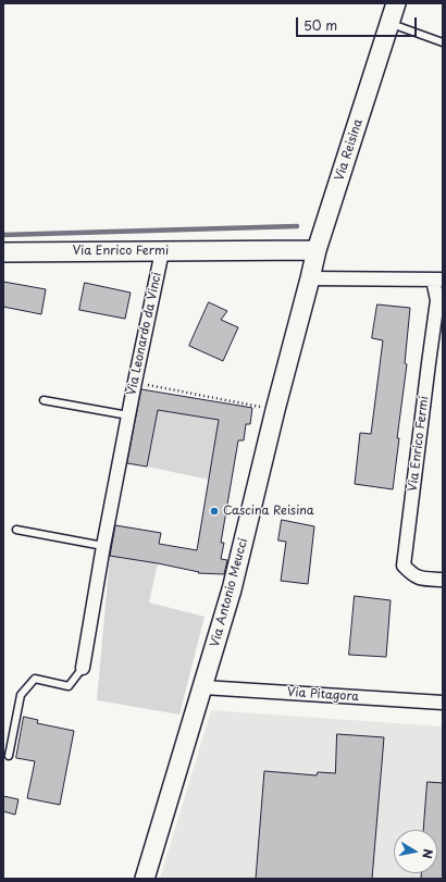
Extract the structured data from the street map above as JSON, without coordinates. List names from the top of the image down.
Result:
{
  "streets": {
    "street": [
      "Via Reisina",
      "Via Enrico Fermi",
      "Via Leonardo da Vinci",
      "Via Antonio Meucci",
      "Via Pitagora"
    ]
  },
  "crossings": [
    ["Via Reisina", "Via Enrico Fermi"],
    ["Via Reisina", "Via Antonio Meucci"],
    ["Via Enrico Fermi", "Via Leonardo da Vinci"],
    ["Via Enrico Fermi", "Via Antonio Meucci"],
    ["Via Antonio Meucci", "Via Pitagora"]
  ],
  "places": ["Cascina Reisina"],
  "scale_bar": "50 m",
  "north": "right"
}
